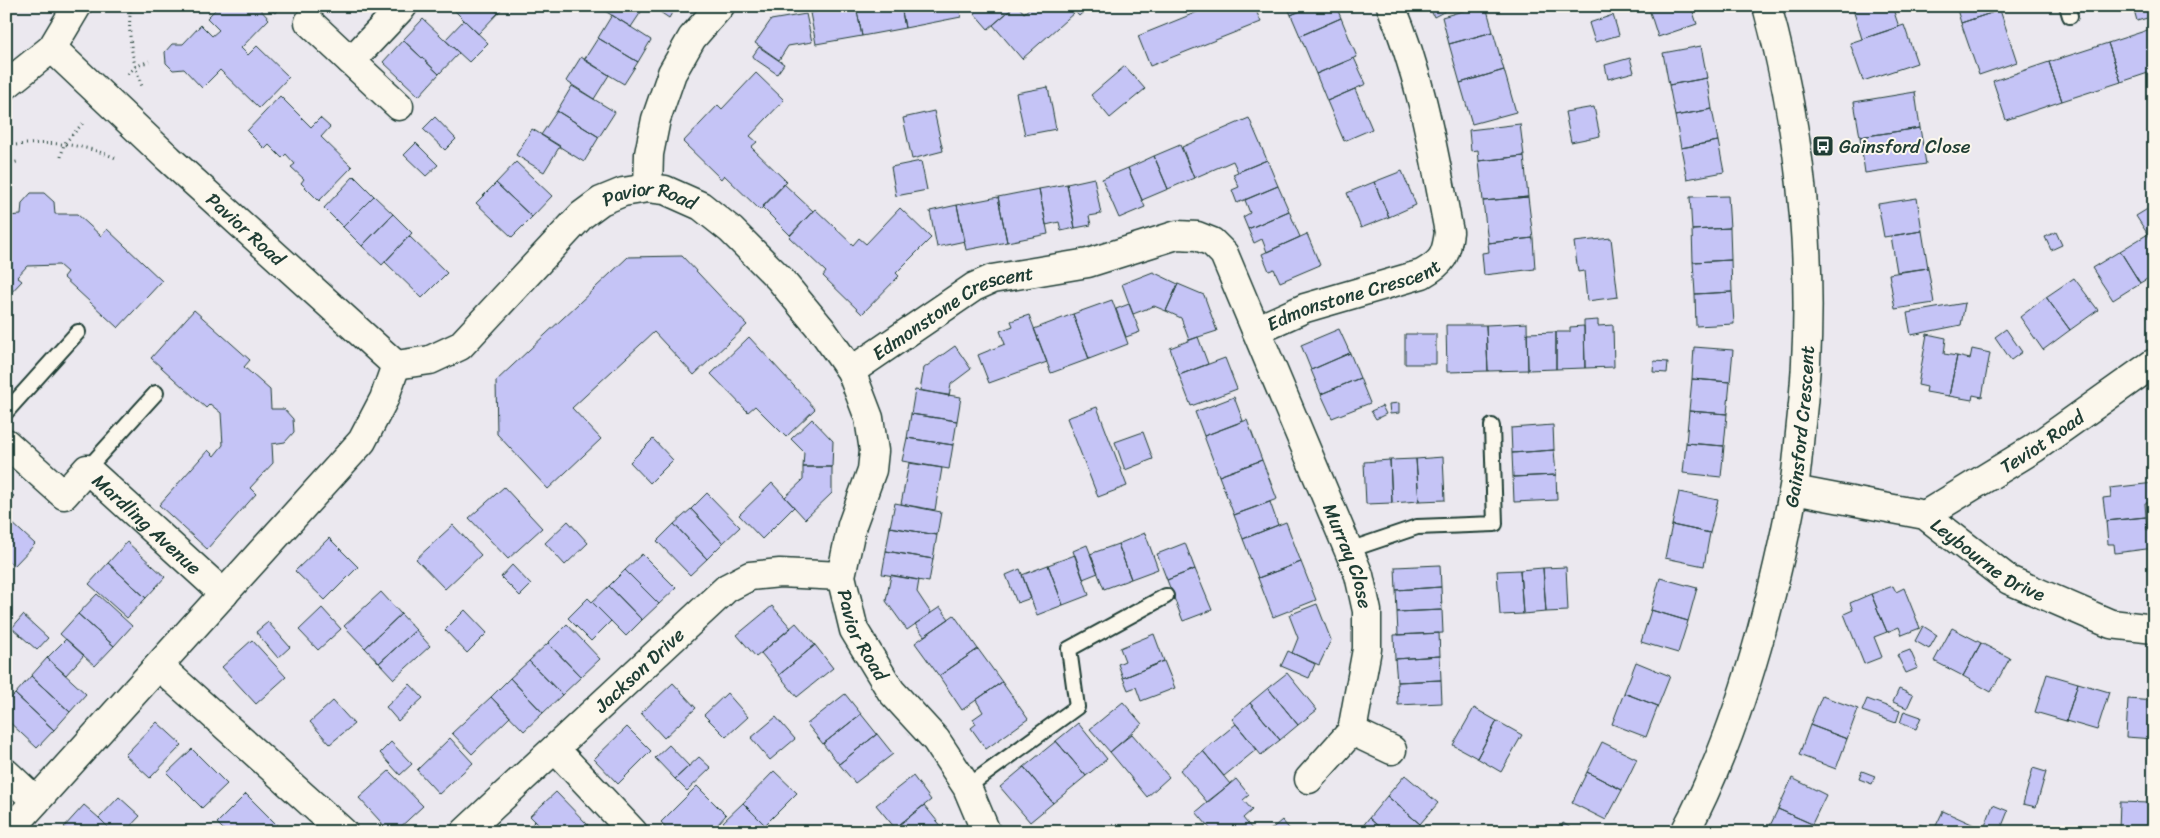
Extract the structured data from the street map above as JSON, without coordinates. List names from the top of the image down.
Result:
{
  "streets": {
    "street": [
      "Pavior Road",
      "Edmonstone Crescent",
      "Gainsford Crescent",
      "Teviot Road",
      "Mardling Avenue",
      "Murray Close",
      "Leybourne Drive",
      "Jackson Drive"
    ]
  },
  "crossings": [
    ["Pavior Road", "Edmonstone Crescent"],
    ["Pavior Road", "Jackson Drive"],
    ["Edmonstone Crescent", "Murray Close"],
    ["Gainsford Crescent", "Leybourne Drive"],
    ["Teviot Road", "Leybourne Drive"]
  ],
  "places": {
    "bus stop": ["Gainsford Close"]
  }
}
